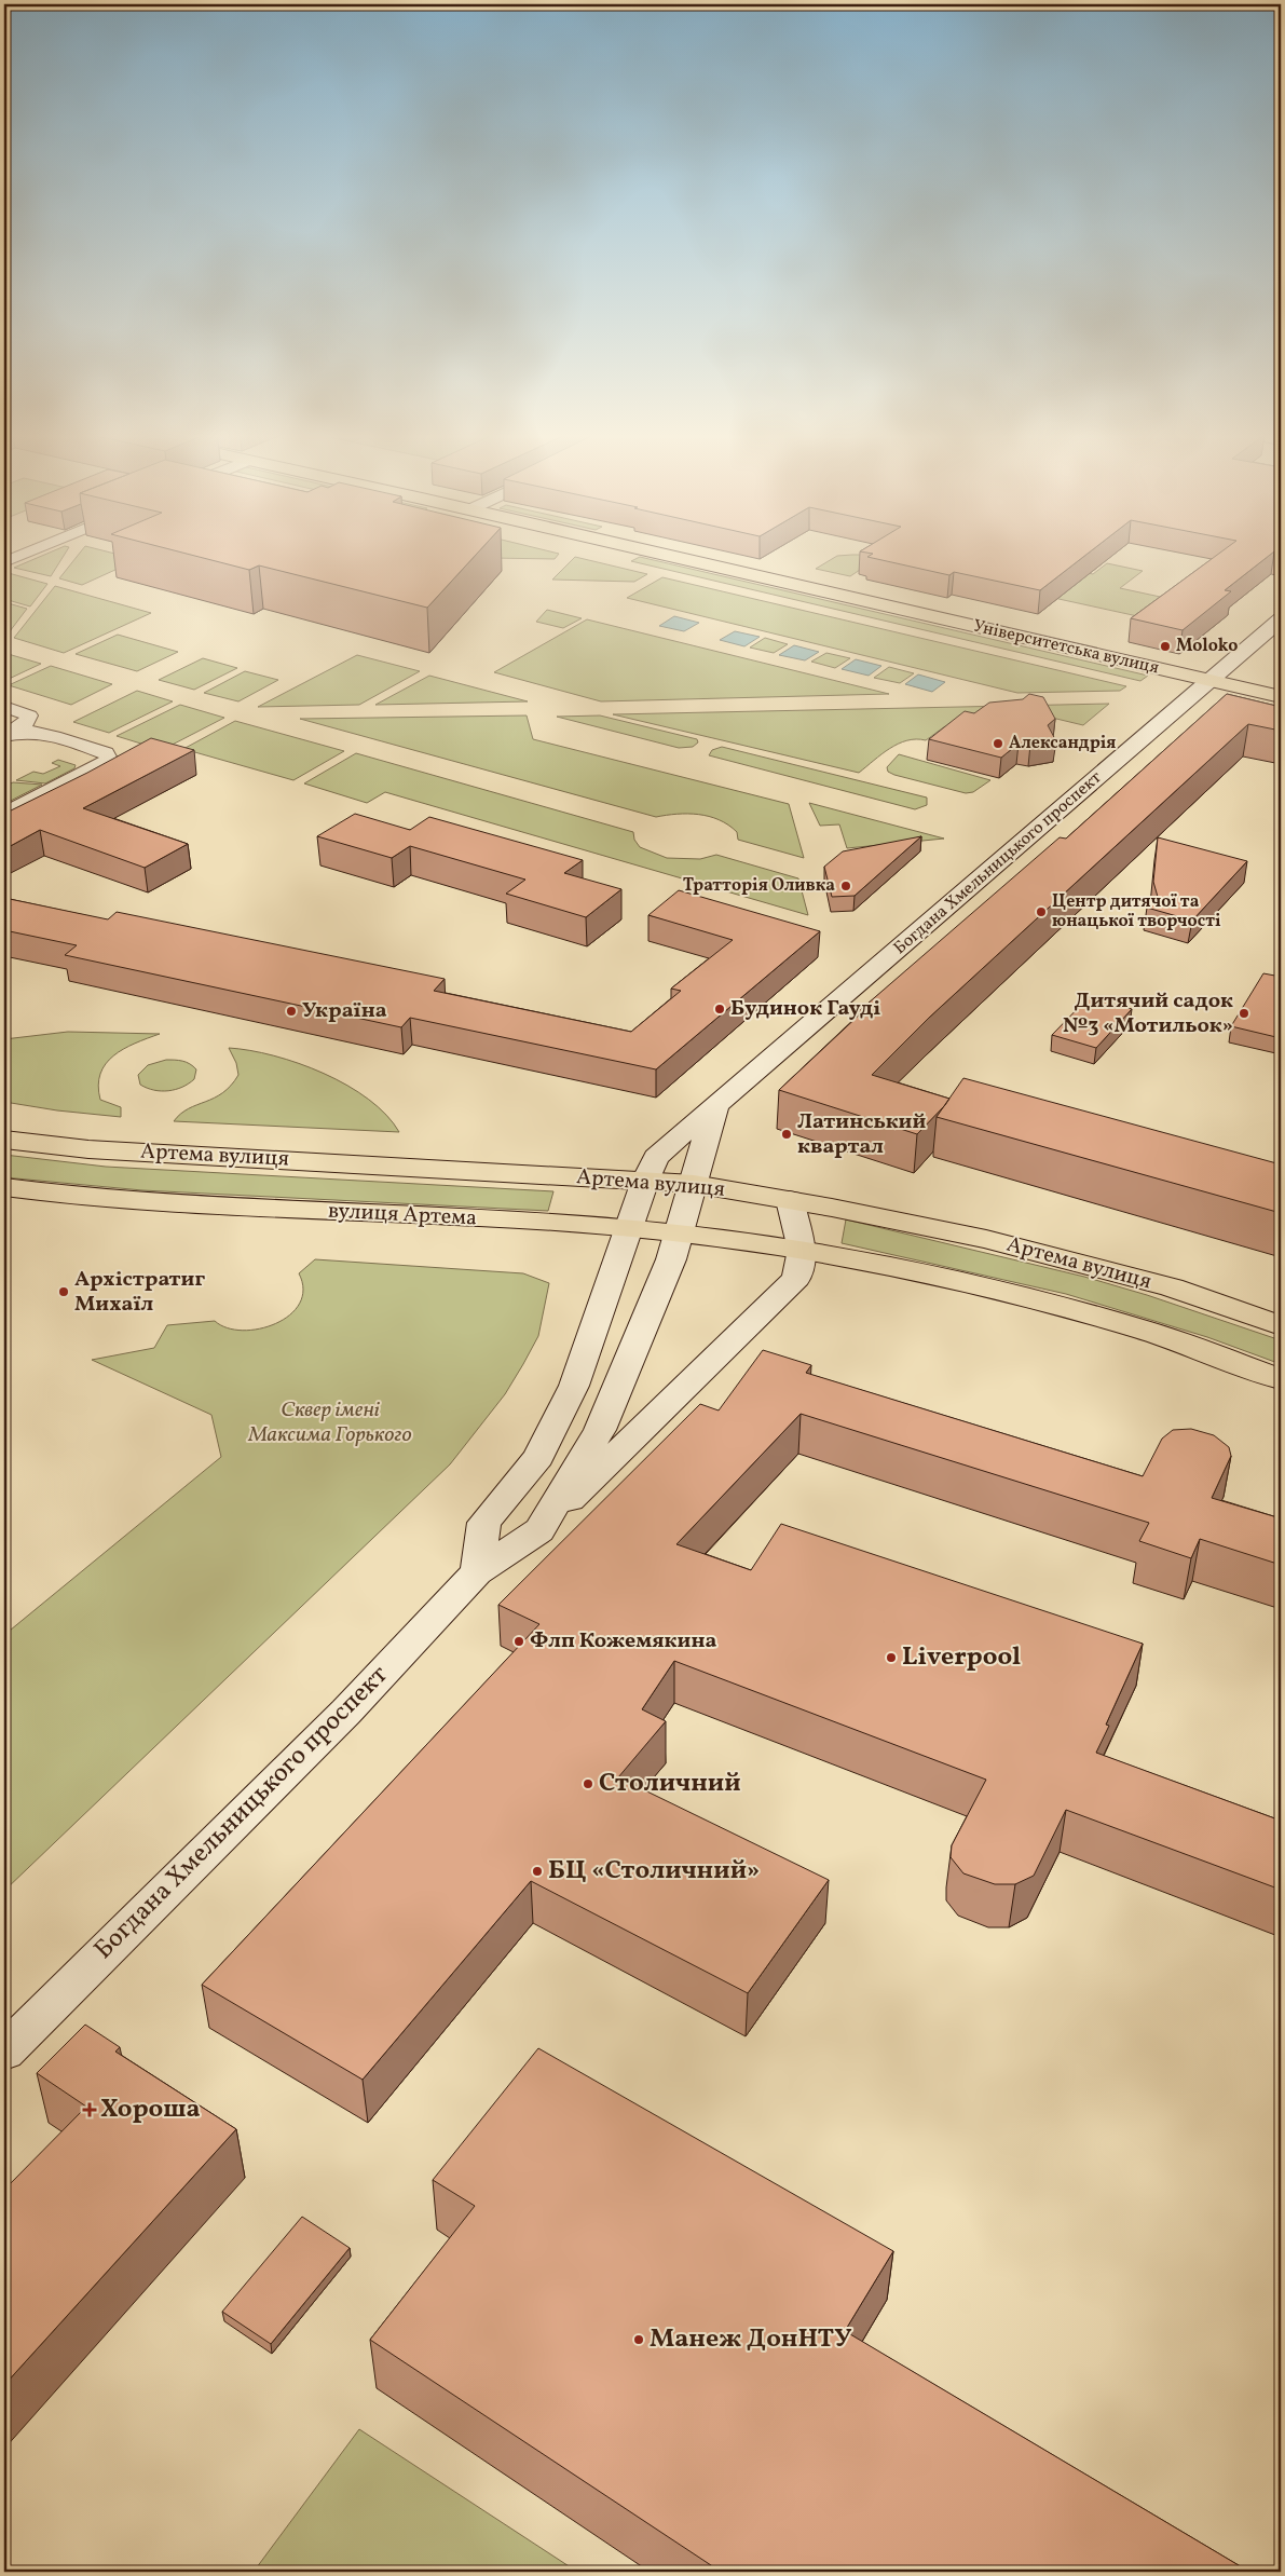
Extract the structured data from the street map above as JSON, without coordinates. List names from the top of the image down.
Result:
{
  "streets": {
    "main road": [
      "Університетська вулиця",
      "Богдана Хмельницького проспект",
      "Артема вулиця",
      "вулиця Артема"
    ]
  },
  "crossings": [
    ["Університетська вулиця", "Богдана Хмельницького проспект"],
    ["Богдана Хмельницького проспект", "Артема вулиця"],
    ["Богдана Хмельницького проспект", "вулиця Артема"]
  ],
  "parks": ["Сквер імені Максима Горького"],
  "places": {
    "other": [
      "Moloko",
      "Александрія",
      "Тратторія Оливка",
      "Центр дитячої та юнацької творчості",
      "Будинок Гауді",
      "Україна",
      "Дитячий садок №3 «Мотильок»",
      "Латинський квартал",
      "Архістратиг Михаїл",
      "Флп Кожемякина",
      "Liverpool",
      "Столичний",
      "БЦ «Столичний»",
      "Манеж ДонНТУ"
    ],
    "health": ["Хороша"]
  }
}
